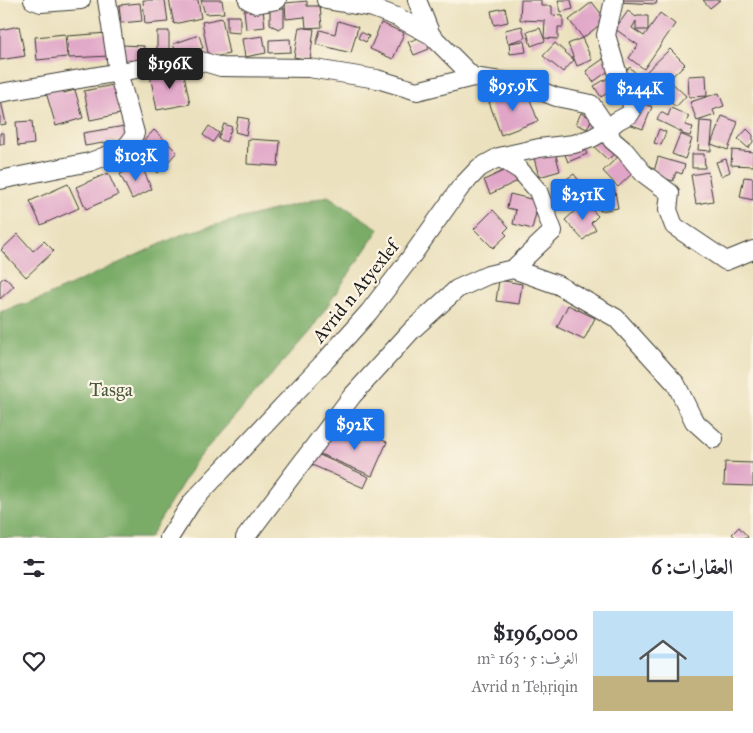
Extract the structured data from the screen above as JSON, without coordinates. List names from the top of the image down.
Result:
{
  "streets": {
    "street": ["Avrid n Atyexlef"]
  },
  "parks": ["Tasga"],
  "page": {
    "price": [
      "$196K",
      "$95.9K",
      "$244K",
      "$103K",
      "$251K",
      "$92K"
    ],
    "heading": "العقارات: 6",
    "list": [
      {
        "name": "$196,000",
        "note": "الغرف: 5 · 163 m² · Avrid n Teḥṛiqin"
      }
    ]
  }
}
